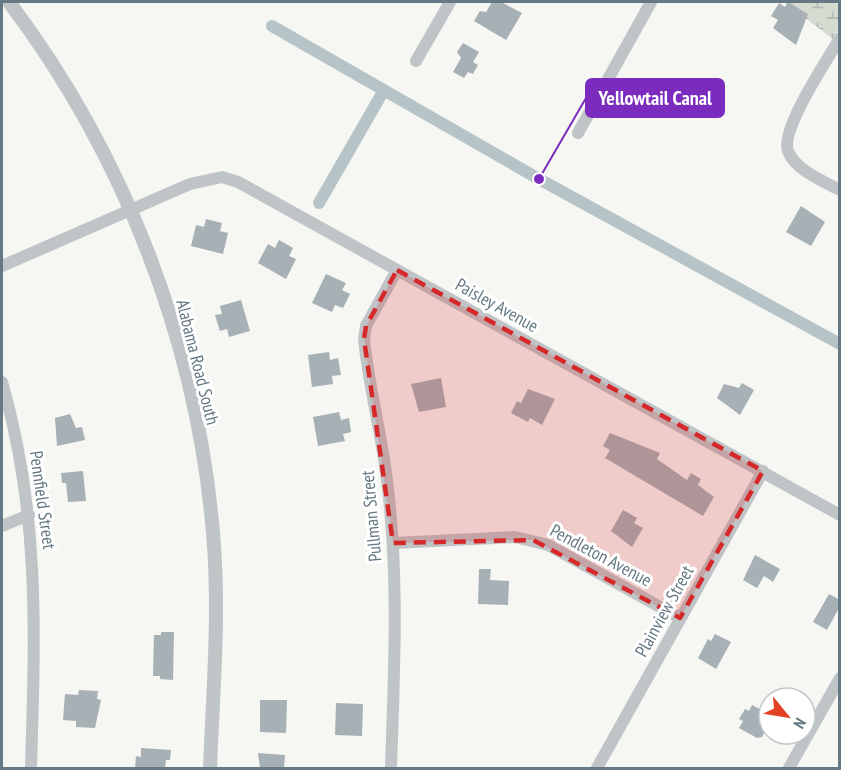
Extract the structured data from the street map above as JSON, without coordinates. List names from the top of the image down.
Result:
{
  "streets": {
    "street": [
      "Paisley Avenue",
      "Alabama Road South",
      "Pennfield Street",
      "Pullman Street",
      "Pendleton Avenue",
      "Plainview Street"
    ]
  },
  "crossings": [
    ["Paisley Avenue", "Alabama Road South"],
    ["Paisley Avenue", "Pullman Street"],
    ["Paisley Avenue", "Plainview Street"],
    ["Pullman Street", "Pendleton Avenue"],
    ["Pendleton Avenue", "Plainview Street"]
  ],
  "places": ["Yellowtail Canal"],
  "north": "bottom right"
}
